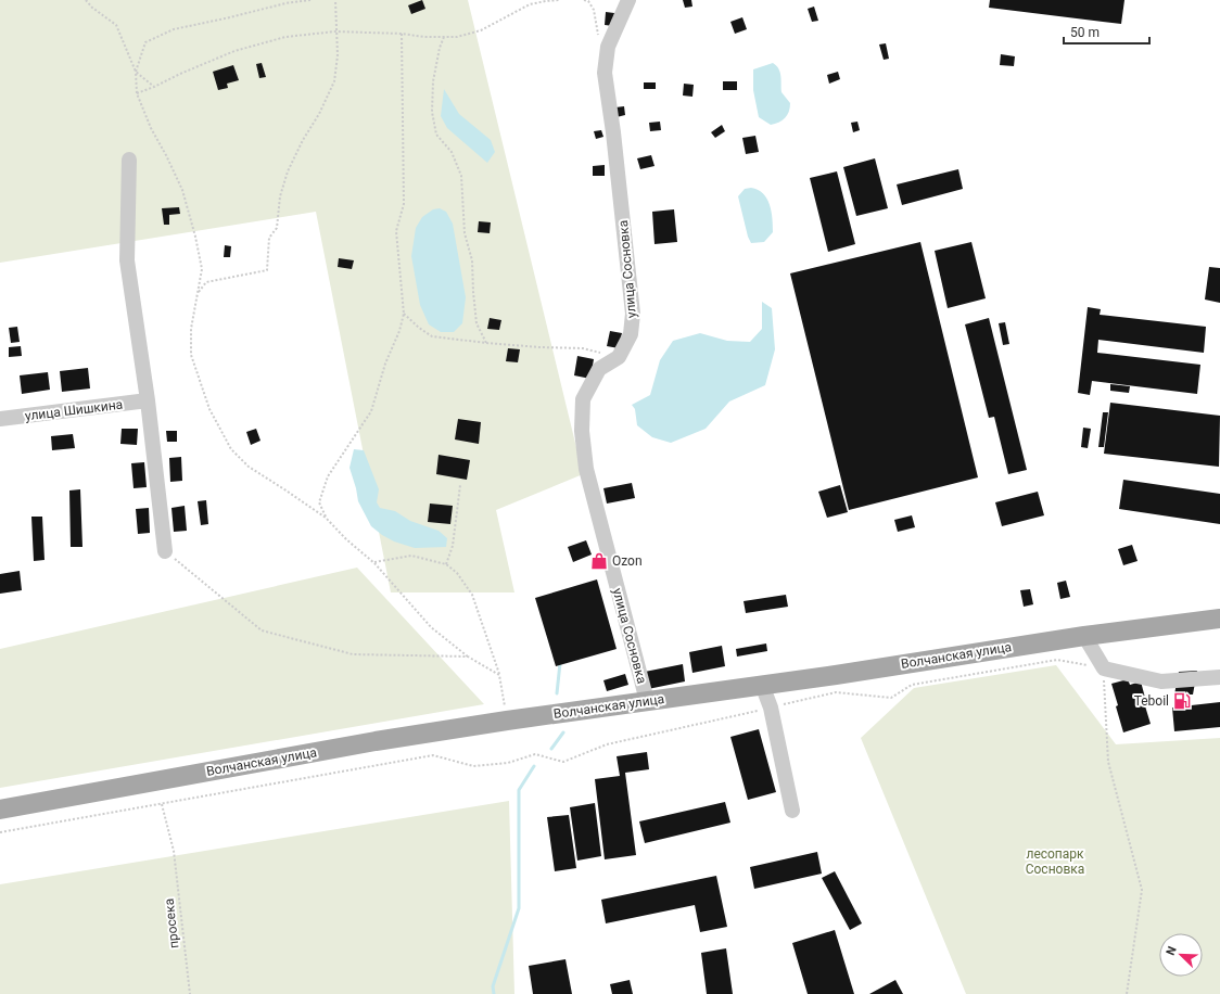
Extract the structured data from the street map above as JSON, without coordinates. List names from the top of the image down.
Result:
{
  "streets": {
    "main road": ["Волчанская улица"],
    "street": ["улица Сосновка", "улица Шишкина"],
    "path": ["просека"]
  },
  "crossings": [
    ["улица Сосновка", "Волчанская улица"]
  ],
  "parks": ["лесопарк Сосновка"],
  "places": {
    "shop": ["Ozon"],
    "fuel station": ["Teboil"]
  },
  "scale_bar": "50 m",
  "north": "top left"
}
